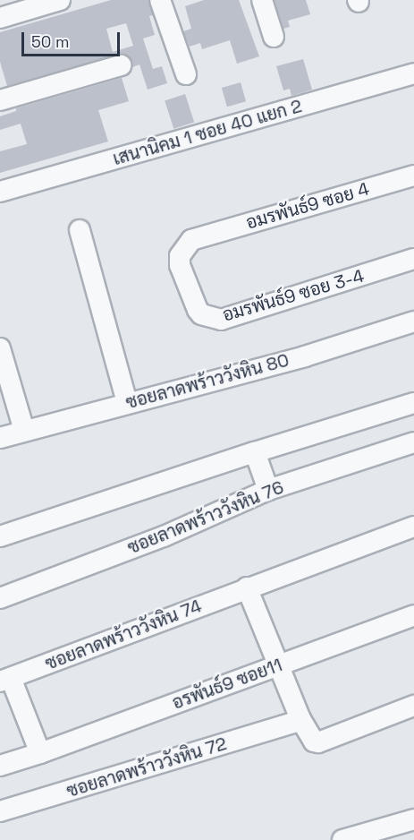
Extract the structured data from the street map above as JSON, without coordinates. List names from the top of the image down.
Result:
{
  "streets": {
    "street": [
      "เสนานิคม 1 ซอย 40 แยก 2",
      "อมรพันธ์9 ซอย 4",
      "อมรพันธ์9 ซอย 3-4",
      "ซอยลาดพร้าววังหิน 80",
      "ซอยลาดพร้าววังหิน 76",
      "ซอยลาดพร้าววังหิน 74",
      "อรพันธ์9 ซอย11",
      "ซอยลาดพร้าววังหิน 72"
    ]
  },
  "crossings": [
    ["อมรพันธ์9 ซอย 4", "อมรพันธ์9 ซอย 3-4"]
  ],
  "scale_bar": "50 m"
}
